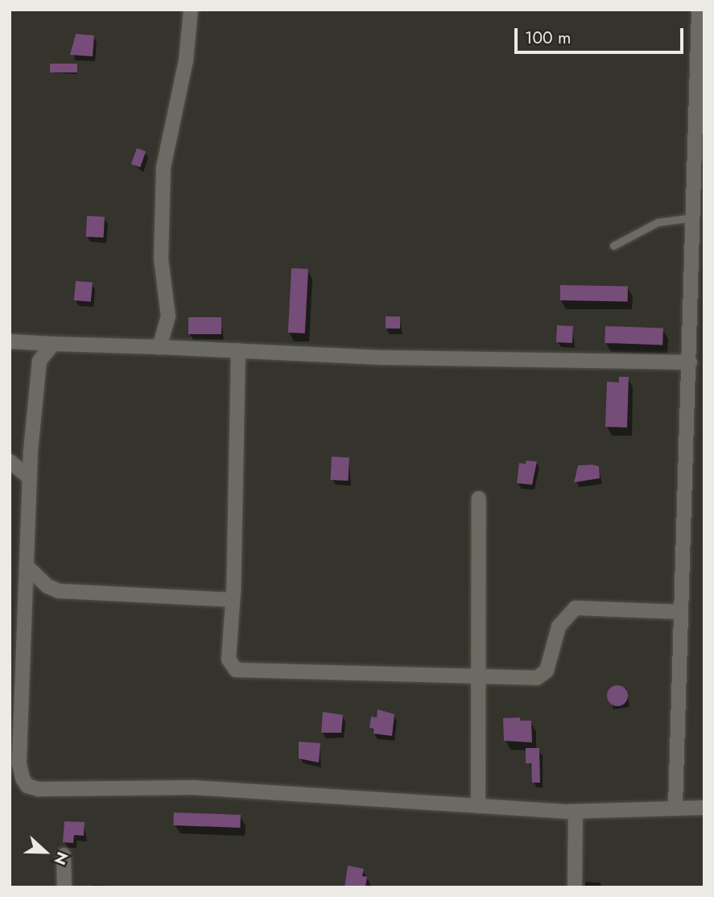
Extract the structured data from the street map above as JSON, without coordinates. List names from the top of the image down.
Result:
{
  "scale_bar": "100 m",
  "north": "right"
}
